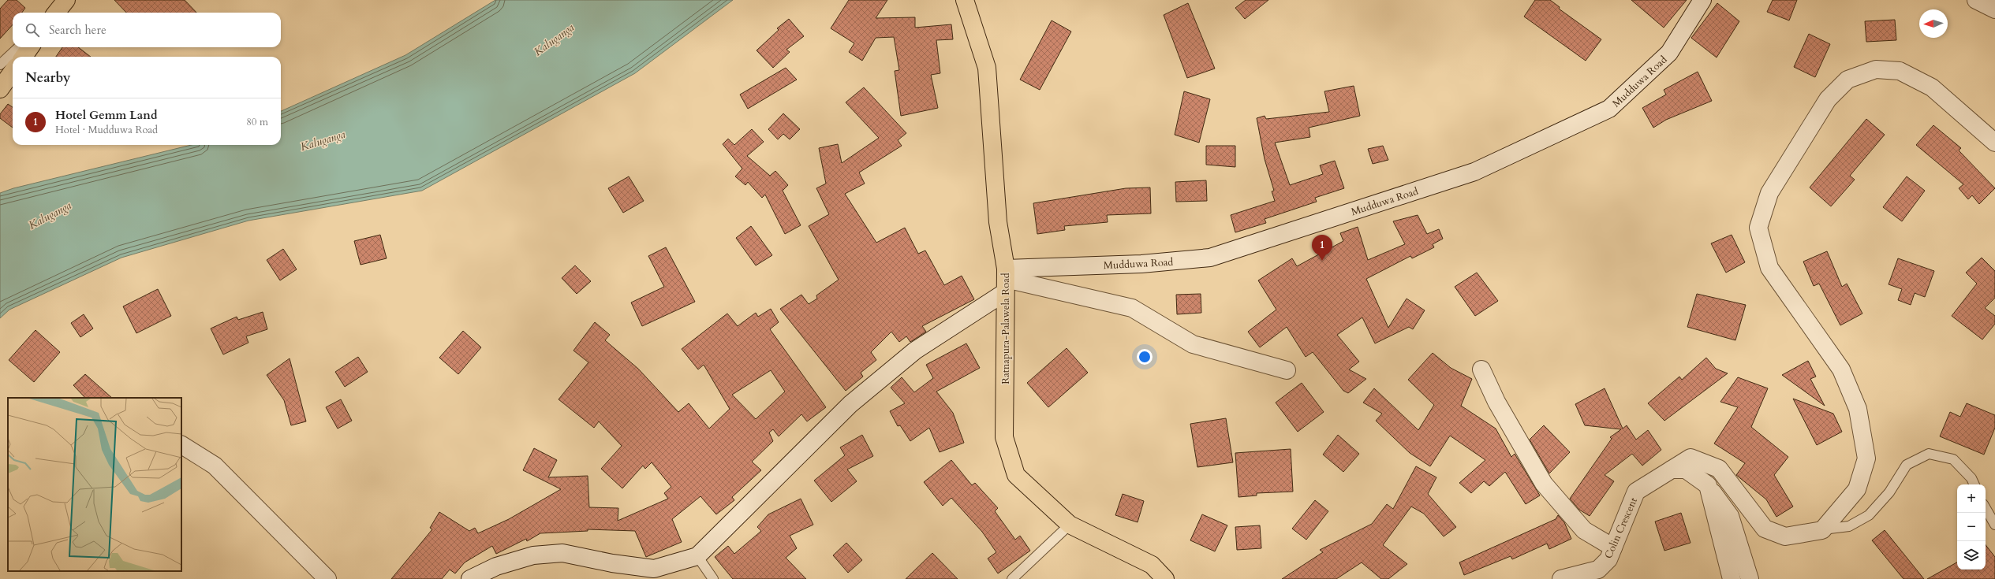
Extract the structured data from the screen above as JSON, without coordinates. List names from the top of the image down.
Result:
{
  "streets": {
    "main road": ["Ratnapura-Palawela Road"],
    "street": ["Mudduwa Road", "Colin Crescent"]
  },
  "crossings": [
    ["Mudduwa Road", "Ratnapura-Palawela Road"]
  ],
  "water": ["Kaluganga"],
  "north": "left",
  "page": {
    "search": "Search here",
    "heading": "Nearby",
    "list": [
      {
        "mark": "1",
        "name": "Hotel Gemm Land",
        "note": "Hotel · Mudduwa Road",
        "value": "80 m"
      }
    ],
    "pins": "1",
    "map_buttons": ["+", "−"]
  }
}
